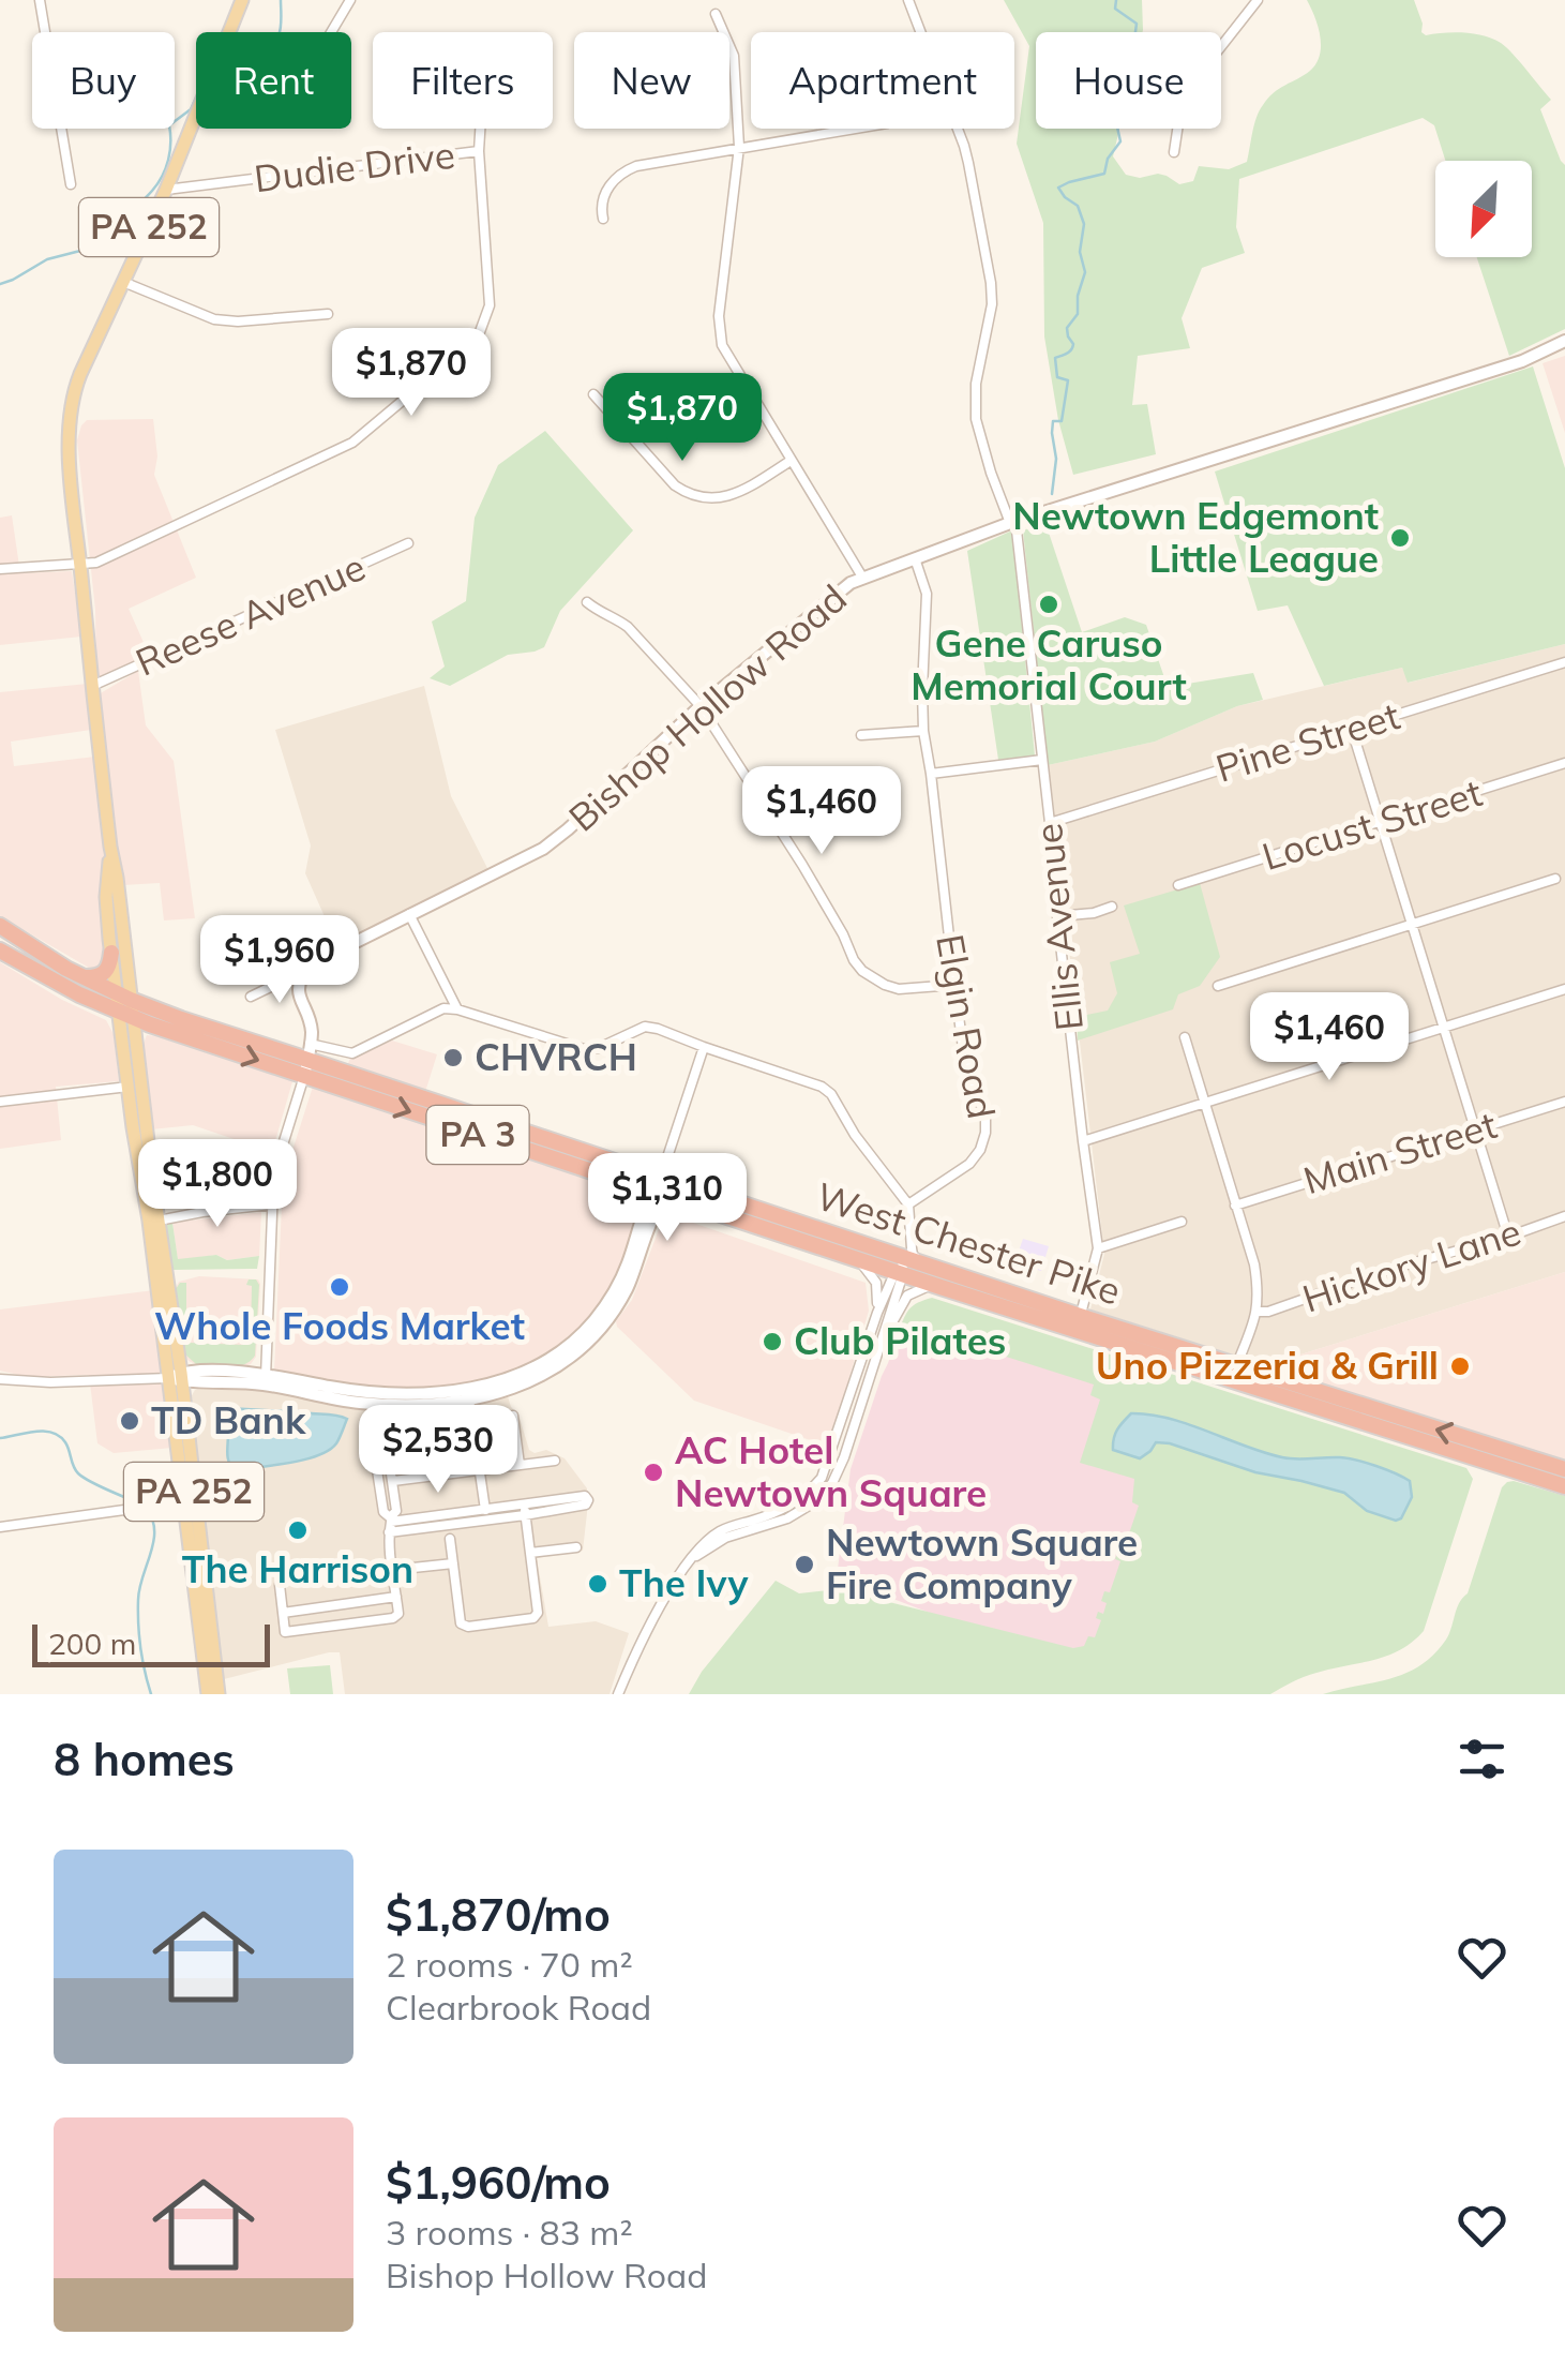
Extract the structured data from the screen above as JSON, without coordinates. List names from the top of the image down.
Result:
{
  "streets": {
    "highway": ["PA 3", "West Chester Pike"],
    "main road": ["PA 252"],
    "street": [
      "Dudie Drive",
      "Reese Avenue",
      "Bishop Hollow Road",
      "Pine Street",
      "Locust Street",
      "Ellis Avenue",
      "Elgin Road",
      "Main Street",
      "Hickory Lane"
    ]
  },
  "crossings": [
    ["Dudie Drive", "PA 252"],
    ["PA 252", "Reese Avenue"],
    ["PA 252", "West Chester Pike"],
    ["Bishop Hollow Road", "Ellis Avenue"],
    ["Bishop Hollow Road", "Elgin Road"],
    ["Pine Street", "Ellis Avenue"],
    ["Ellis Avenue", "West Chester Pike"]
  ],
  "places": [
    "Newtown Edgemont Little League",
    "Gene Caruso Memorial Court",
    "CHVRCH",
    "Whole Foods Market",
    "Club Pilates",
    "Uno Pizzeria & Grill",
    "TD Bank",
    "AC Hotel Newtown Square",
    "The Harrison",
    "Newtown Square Fire Company",
    "The Ivy"
  ],
  "scale_bar": "200 m",
  "north": "bottom left",
  "page": {
    "chip": [
      "Buy",
      "Rent",
      "Filters",
      "New",
      "Apartment",
      "House"
    ],
    "price": [
      "$1,870",
      "$1,870",
      "$1,460",
      "$1,960",
      "$1,460",
      "$1,800",
      "$1,310",
      "$2,530"
    ],
    "scale": "200 m",
    "heading": "8 homes",
    "list": [
      {
        "name": "$1,870/mo",
        "note": "2 rooms · 70 m² · Clearbrook Road"
      },
      {
        "name": "$1,960/mo",
        "note": "3 rooms · 83 m² · Bishop Hollow Road"
      }
    ]
  }
}
